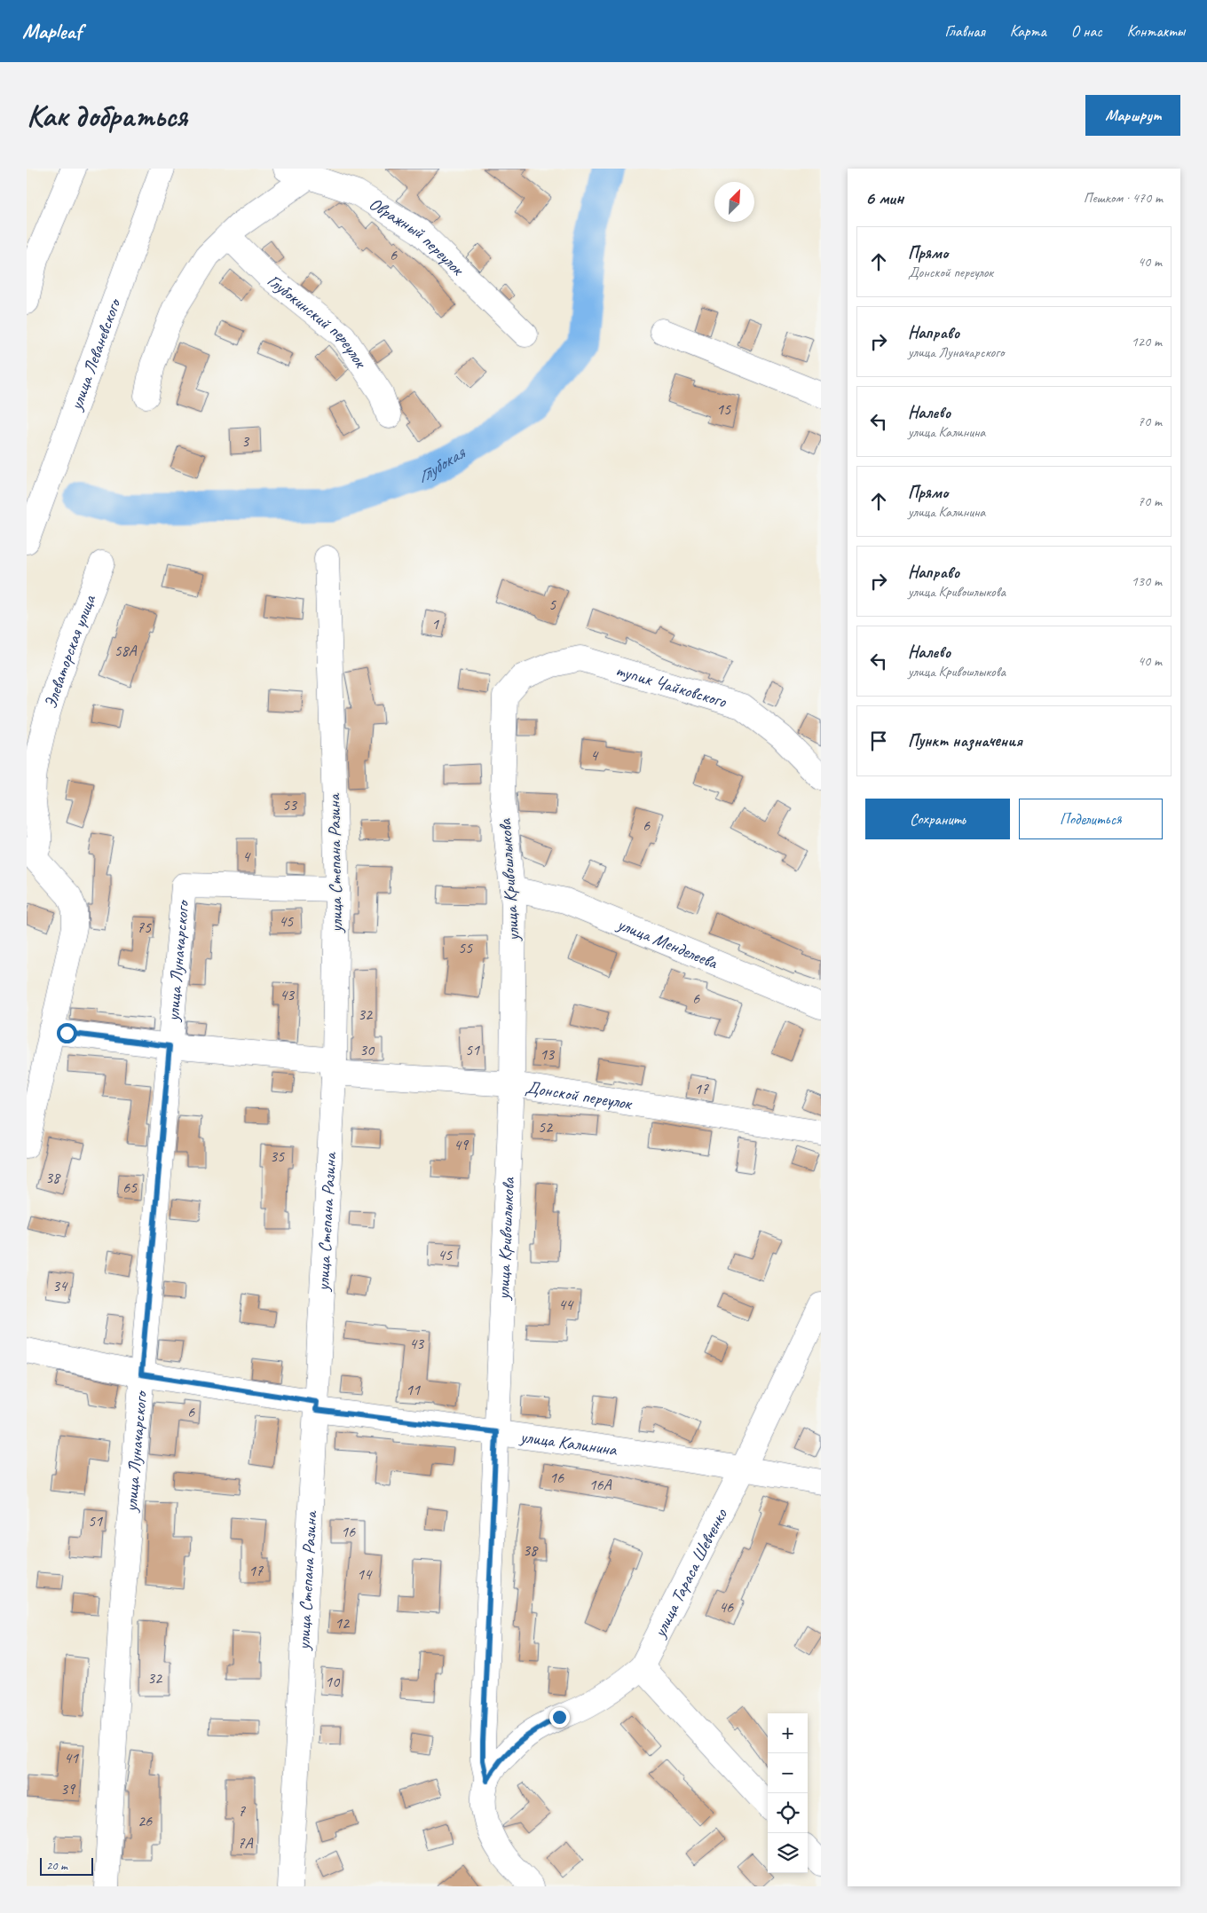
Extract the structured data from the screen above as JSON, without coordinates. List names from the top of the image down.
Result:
{
  "streets": {
    "street": [
      "Овражный переулок",
      "Глубокинский переулок",
      "улица Леваневского",
      "Элеваторская улица",
      "тупик Чайковского",
      "улица Степана Разина",
      "улица Кривошлыкова",
      "улица Менделеева",
      "улица Луначарского",
      "Донской переулок",
      "улица Калинина",
      "улица Тараса Шевченко"
    ]
  },
  "crossings": [
    ["Элеваторская улица", "Донской переулок"],
    ["тупик Чайковского", "улица Кривошлыкова"],
    ["улица Степана Разина", "улица Луначарского"],
    ["улица Степана Разина", "Донской переулок"],
    ["улица Степана Разина", "улица Калинина"],
    ["улица Кривошлыкова", "улица Менделеева"],
    ["улица Кривошлыкова", "Донской переулок"],
    ["улица Кривошлыкова", "улица Калинина"],
    ["улица Кривошлыкова", "улица Тараса Шевченко"],
    ["улица Луначарского", "Донской переулок"],
    ["улица Луначарского", "улица Калинина"],
    ["улица Калинина", "улица Тараса Шевченко"]
  ],
  "water": ["Глубокая"],
  "house_numbers": [
    "6",
    "15",
    "3",
    "5",
    "1",
    "58А",
    "4",
    "53",
    "6",
    "4",
    "45",
    "75",
    "55",
    "43",
    "6",
    "32",
    "30",
    "51",
    "13",
    "17",
    "52",
    "49",
    "35",
    "38",
    "65",
    "45",
    "34",
    "44",
    "43",
    "11",
    "6",
    "16",
    "16А",
    "51",
    "16",
    "38",
    "17",
    "14",
    "46",
    "12",
    "32",
    "10",
    "41",
    "39",
    "7",
    "26",
    "7А"
  ],
  "scale_bar": "20 m",
  "north": "top right",
  "page": {
    "header": "Mapleaf",
    "nav": [
      "Главная",
      "Карта",
      "О нас",
      "Контакты"
    ],
    "buttons": [
      "Маршрут",
      ["Сохранить", "Поделиться"]
    ],
    "title": "Как добраться",
    "heading": ["6 мин", "Пешком · 470 m"],
    "list": [
      ["Прямо", "Донской переулок", "40 m"],
      ["Направо", "улица Луначарского", "120 m"],
      ["Налево", "улица Калинина", "70 m"],
      ["Прямо", "улица Калинина", "70 m"],
      ["Направо", "улица Кривошлыкова", "130 m"],
      ["Налево", "улица Кривошлыкова", "40 m"],
      "Пункт назначения"
    ],
    "map_buttons": ["+", "−"],
    "scale": "20 m"
  }
}
